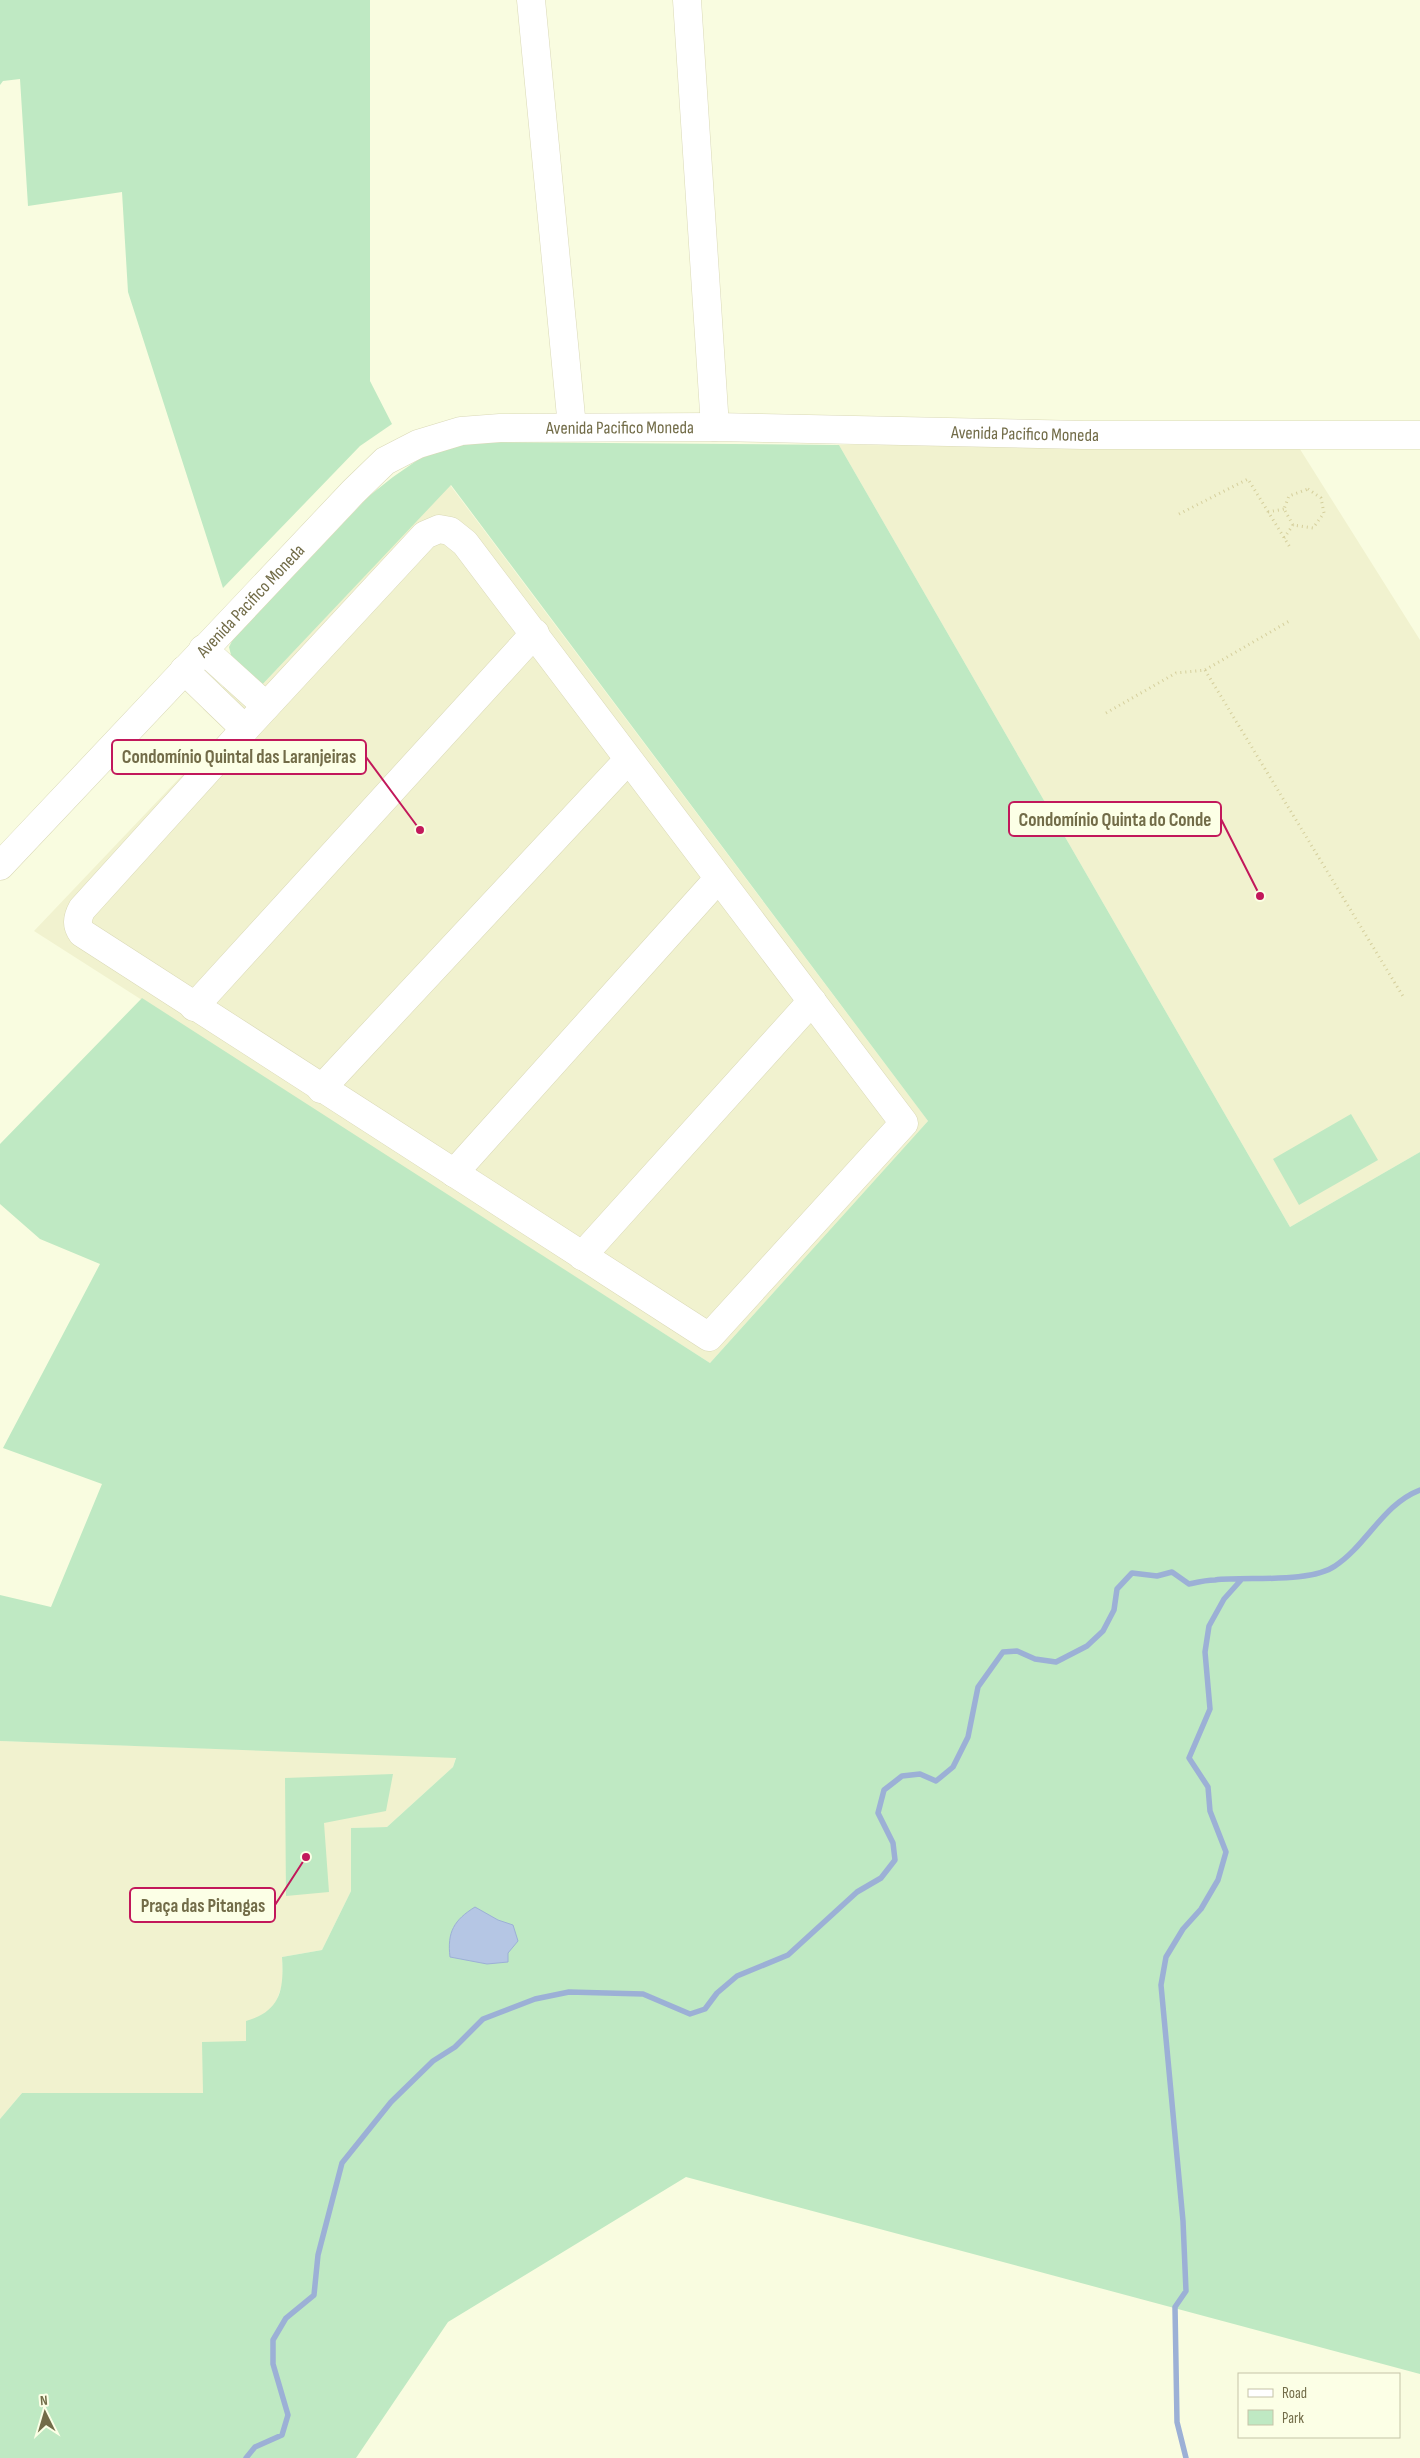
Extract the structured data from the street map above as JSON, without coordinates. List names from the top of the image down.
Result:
{
  "streets": {
    "street": ["Avenida Pacifico Moneda"]
  },
  "places": ["Condomínio Quintal das Laranjeiras", "Condomínio Quinta do Conde", "Praça das Pitangas"],
  "legend": ["Road", "Park"],
  "north": "top"
}
